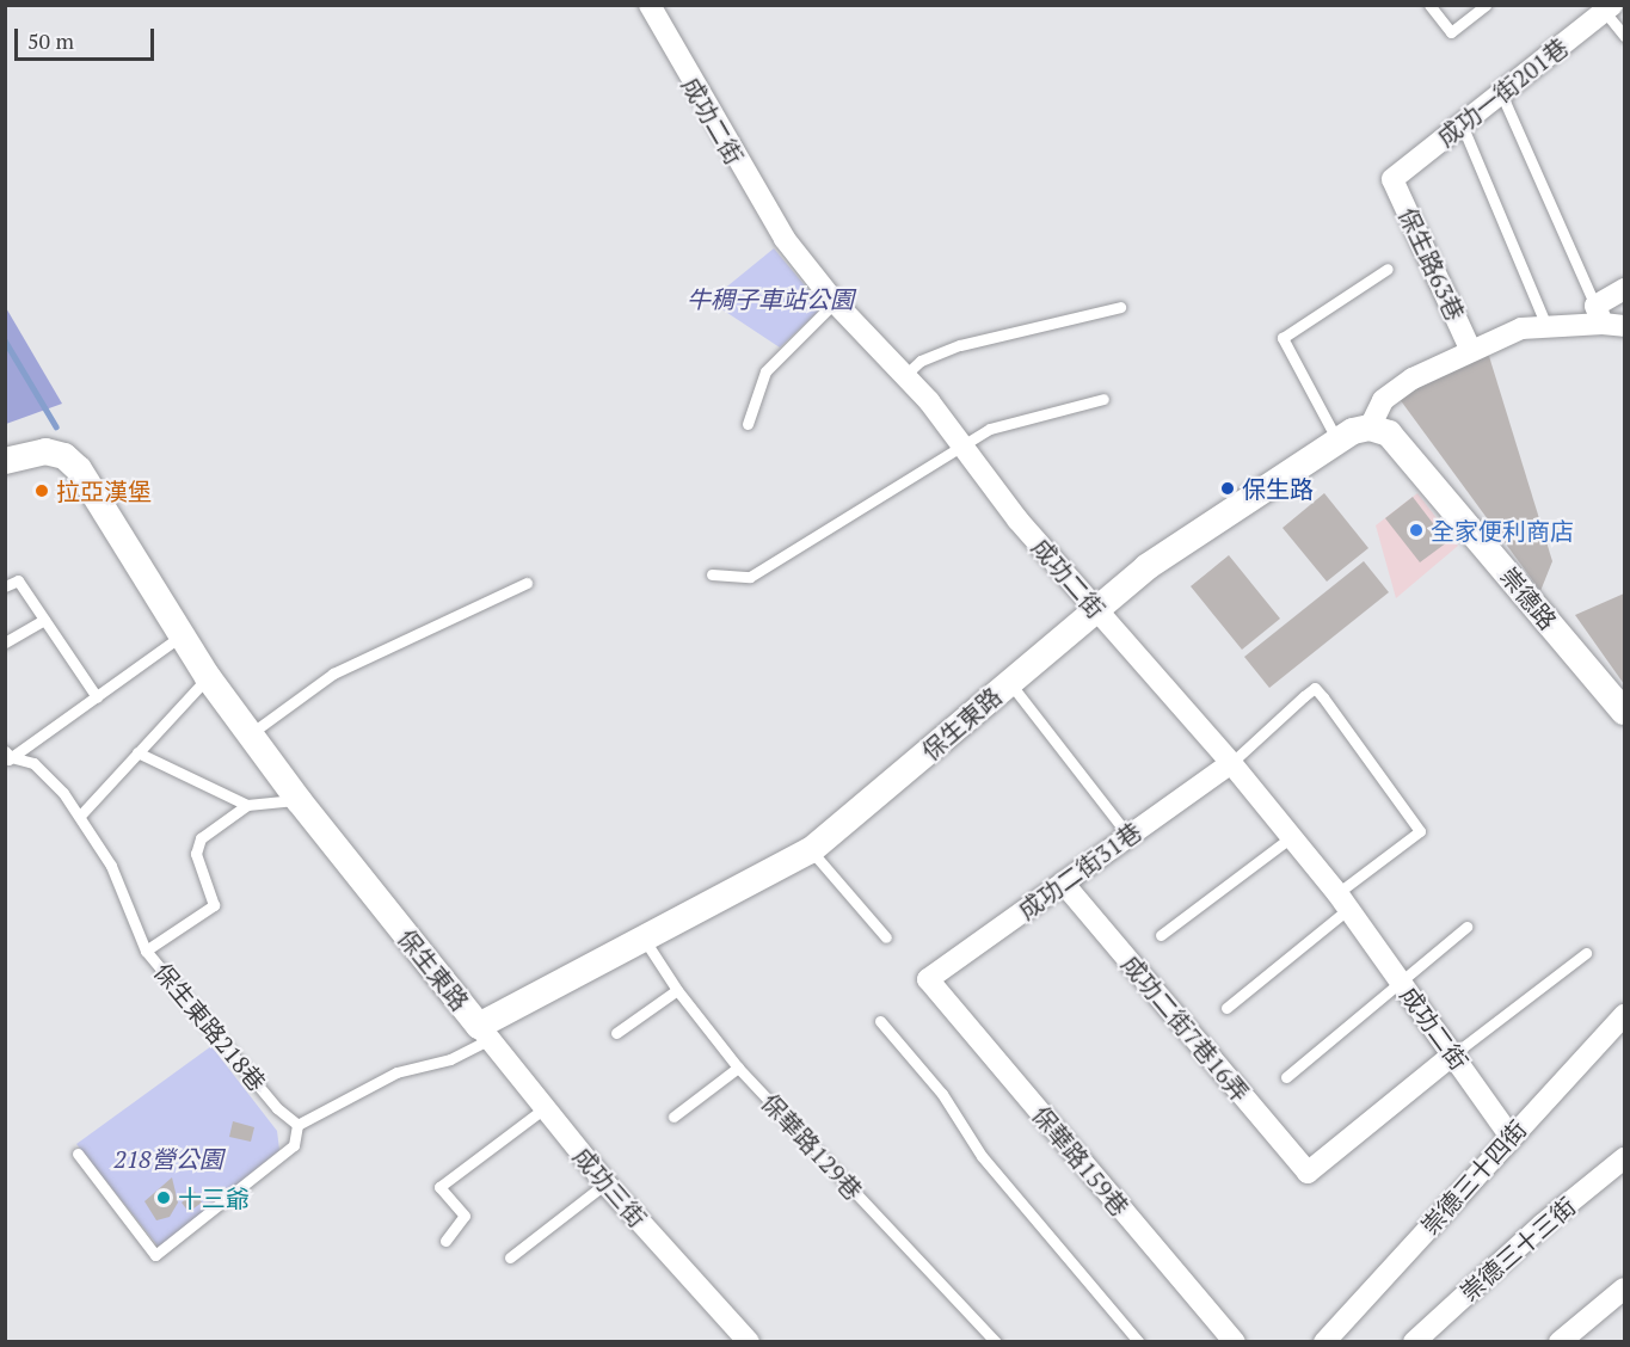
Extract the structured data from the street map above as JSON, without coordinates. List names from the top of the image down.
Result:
{
  "streets": {
    "street": [
      "成功一街201巷",
      "成功二街",
      "保生路63巷",
      "崇德路",
      "保生東路",
      "成功二街31巷",
      "成功二街7巷16弄",
      "保華路159巷",
      "崇德三十四街",
      "成功三街",
      "崇德三十三街"
    ],
    "lane": ["保生東路218巷", "保華路129巷"]
  },
  "crossings": [
    ["成功一街201巷", "保生路63巷"],
    ["成功二街", "保生東路"],
    ["成功二街", "成功二街31巷"],
    ["成功二街", "成功二街7巷16弄"],
    ["成功二街", "崇德三十四街"],
    ["保生東路", "保華路129巷"],
    ["保生東路", "成功三街"],
    ["成功二街31巷", "成功二街7巷16弄"],
    ["成功二街31巷", "保華路159巷"]
  ],
  "parks": ["牛稠子車站公園", "218營公園"],
  "places": [
    "保生路",
    "拉亞漢堡",
    "全家便利商店",
    "十三爺"
  ],
  "scale_bar": "50 m"
}
